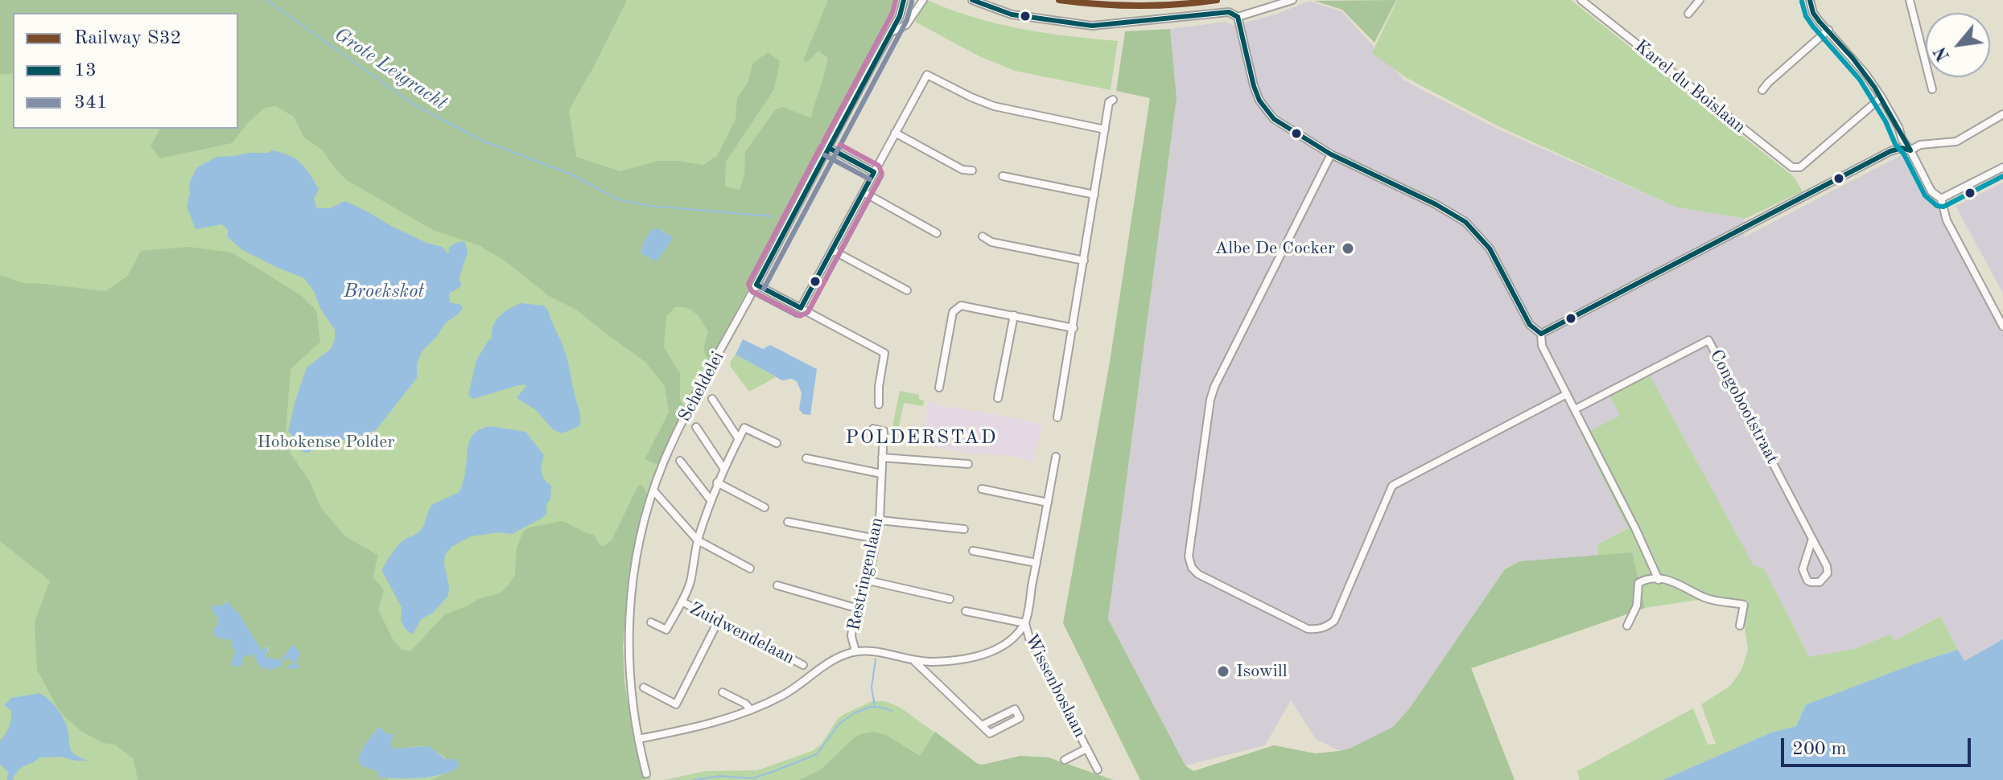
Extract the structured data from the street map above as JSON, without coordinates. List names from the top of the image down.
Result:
{
  "streets": {
    "street": [
      "Karel du Boislaan",
      "Scheldelei",
      "Congobootstraat",
      "Restringenlaan",
      "Zuidwendelaan",
      "Wissenboslaan"
    ]
  },
  "districts": ["POLDERSTAD"],
  "water": ["Grote Leigracht", "Broekskot"],
  "parks": ["Hobokense Polder"],
  "places": ["Albe De Cocker", "Isowill"],
  "lines": ["rail line S32", "transit line 13", "transit line 341"],
  "legend": ["Railway S32", "13", "341"],
  "scale_bar": "200 m",
  "north": "bottom left"
}
